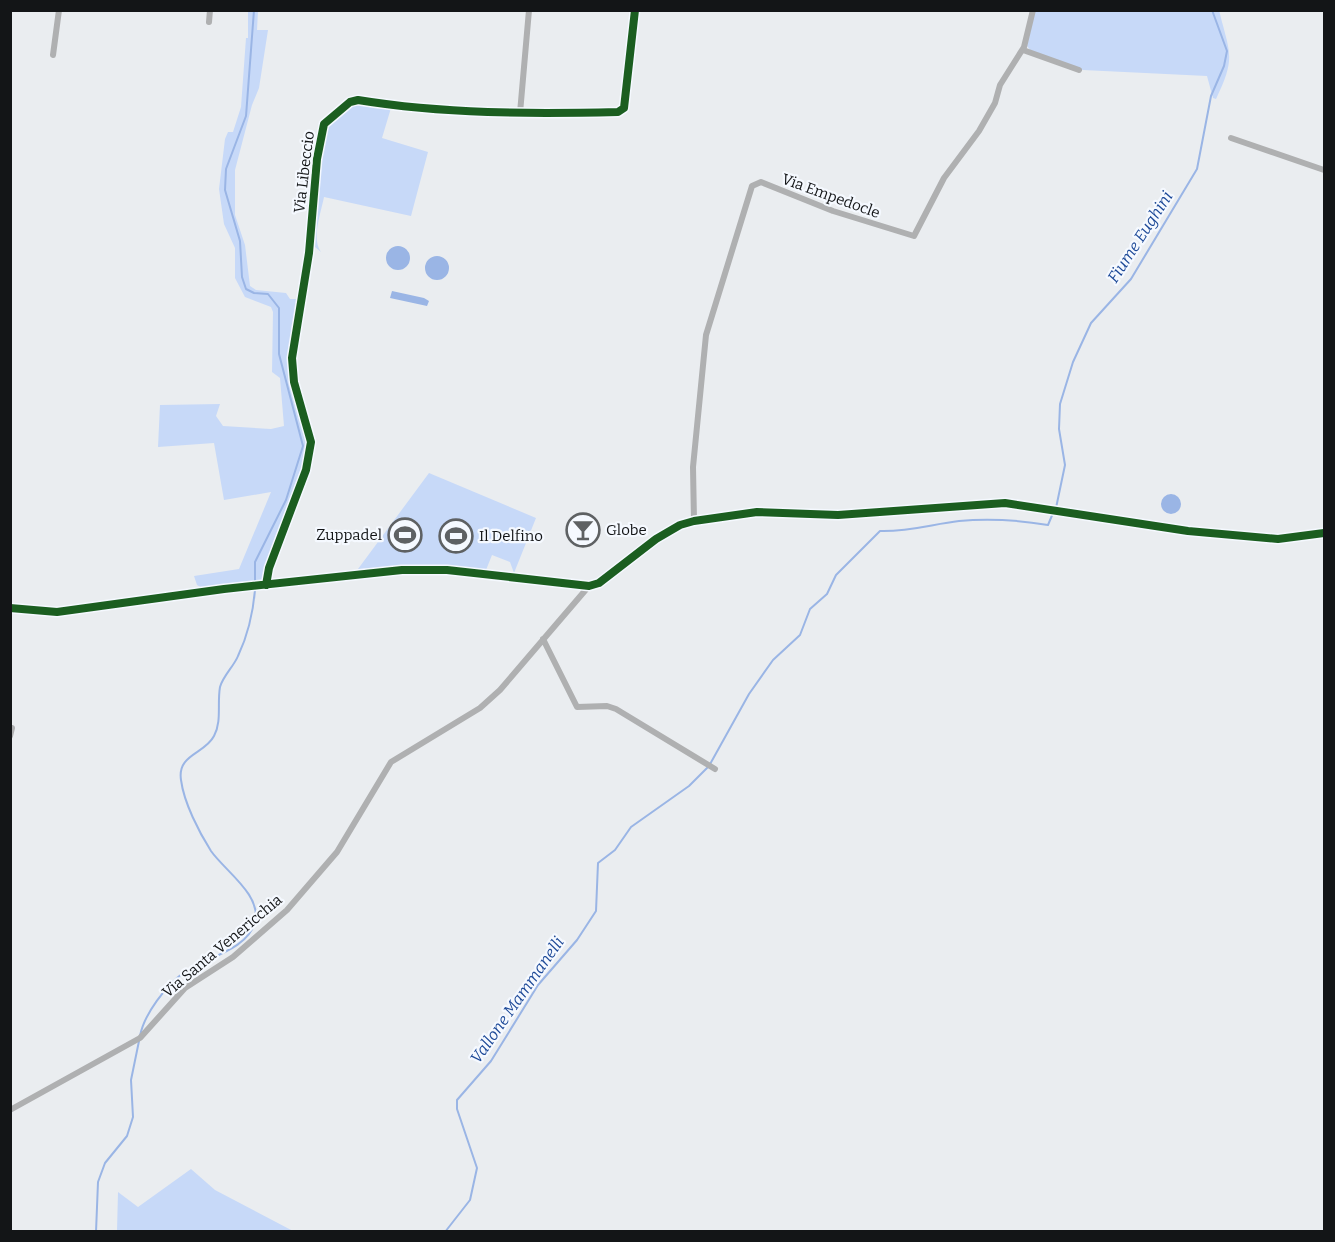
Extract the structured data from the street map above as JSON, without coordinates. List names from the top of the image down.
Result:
{
  "streets": {
    "street": ["Via Libeccio", "Via Empedocle", "Via Santa Venericchia"]
  },
  "water": ["Fiume Eughini", "Vallone Mammanelli"],
  "places": {
    "bar": ["Globe"],
    "sports": ["Zuppadel", "Il Delfino"]
  }
}
